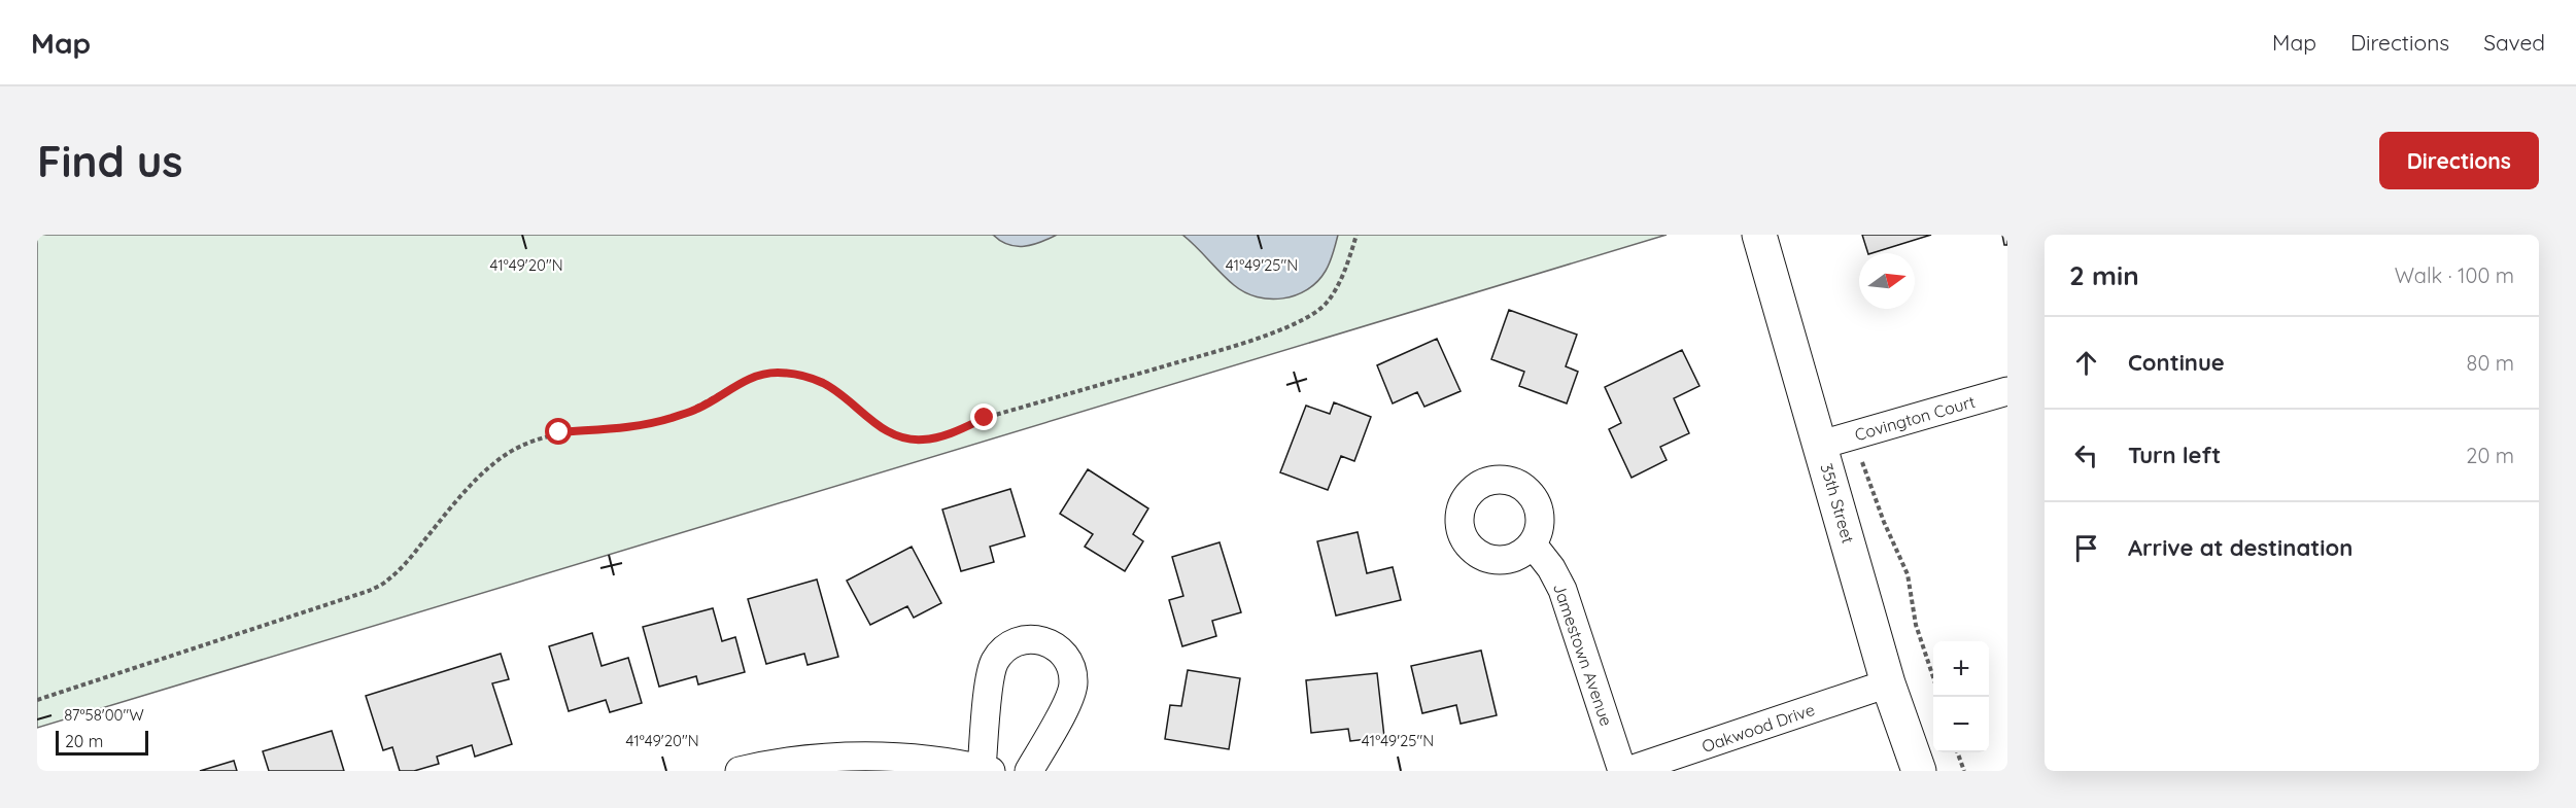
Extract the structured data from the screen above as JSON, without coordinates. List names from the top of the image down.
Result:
{
  "streets": {
    "street": [
      "Covington Court",
      "35th Street",
      "Jamestown Avenue",
      "Oakwood Drive"
    ]
  },
  "crossings": [
    ["Covington Court", "35th Street"],
    ["35th Street", "Oakwood Drive"]
  ],
  "scale_bar": "20 m",
  "north": "right",
  "page": {
    "header": "Map",
    "nav": ["Map", "Directions", "Saved"],
    "buttons": "Directions",
    "title": "Find us",
    "heading": ["2 min", "Walk · 100 m"],
    "list": [
      ["Continue", "80 m"],
      ["Turn left", "20 m"],
      "Arrive at destination"
    ],
    "map_buttons": ["+", "−"],
    "scale": "20 m"
  },
  "coordinates": ["41°49'20\"N", "41°49'25\"N", "87°58'00\"W"]
}
